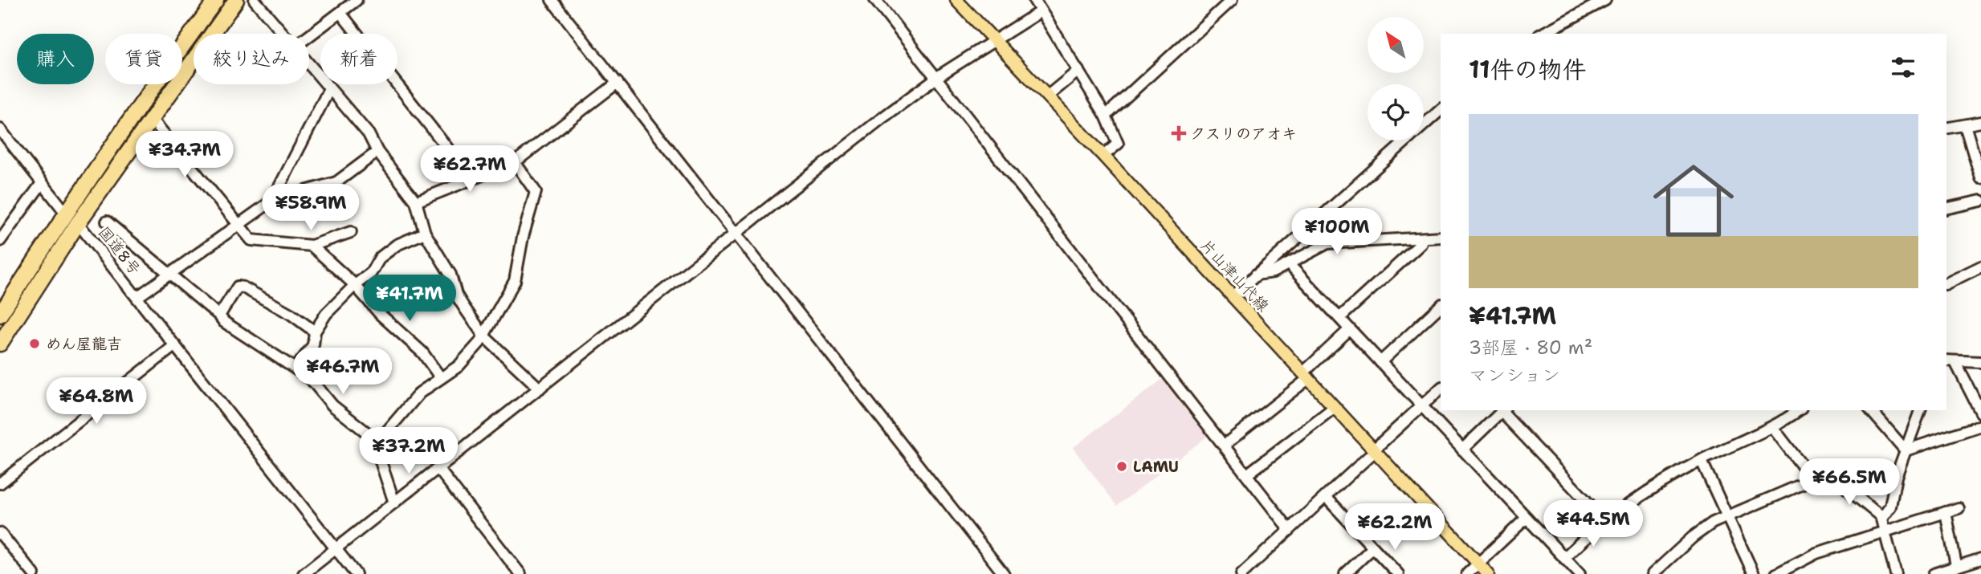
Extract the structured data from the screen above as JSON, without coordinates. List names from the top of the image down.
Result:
{
  "streets": {
    "main road": ["片山津山代線"],
    "street": ["国道8号"]
  },
  "places": {
    "health": ["クスリのアオキ"],
    "other": ["めん屋龍吉", "LAMU"]
  },
  "north": "top left",
  "page": {
    "chip": [
      "購入",
      "賃貸",
      "絞り込み",
      "新着"
    ],
    "heading": "11件の物件",
    "list": [
      {
        "name": "¥41.7M",
        "note": "3部屋 · 80 m² · マンション"
      }
    ],
    "price": [
      "¥34.7M",
      "¥62.7M",
      "¥58.9M",
      "¥100M",
      "¥41.7M",
      "¥46.7M",
      "¥64.8M",
      "¥37.2M",
      "¥66.5M",
      "¥44.5M",
      "¥62.2M"
    ]
  }
}
